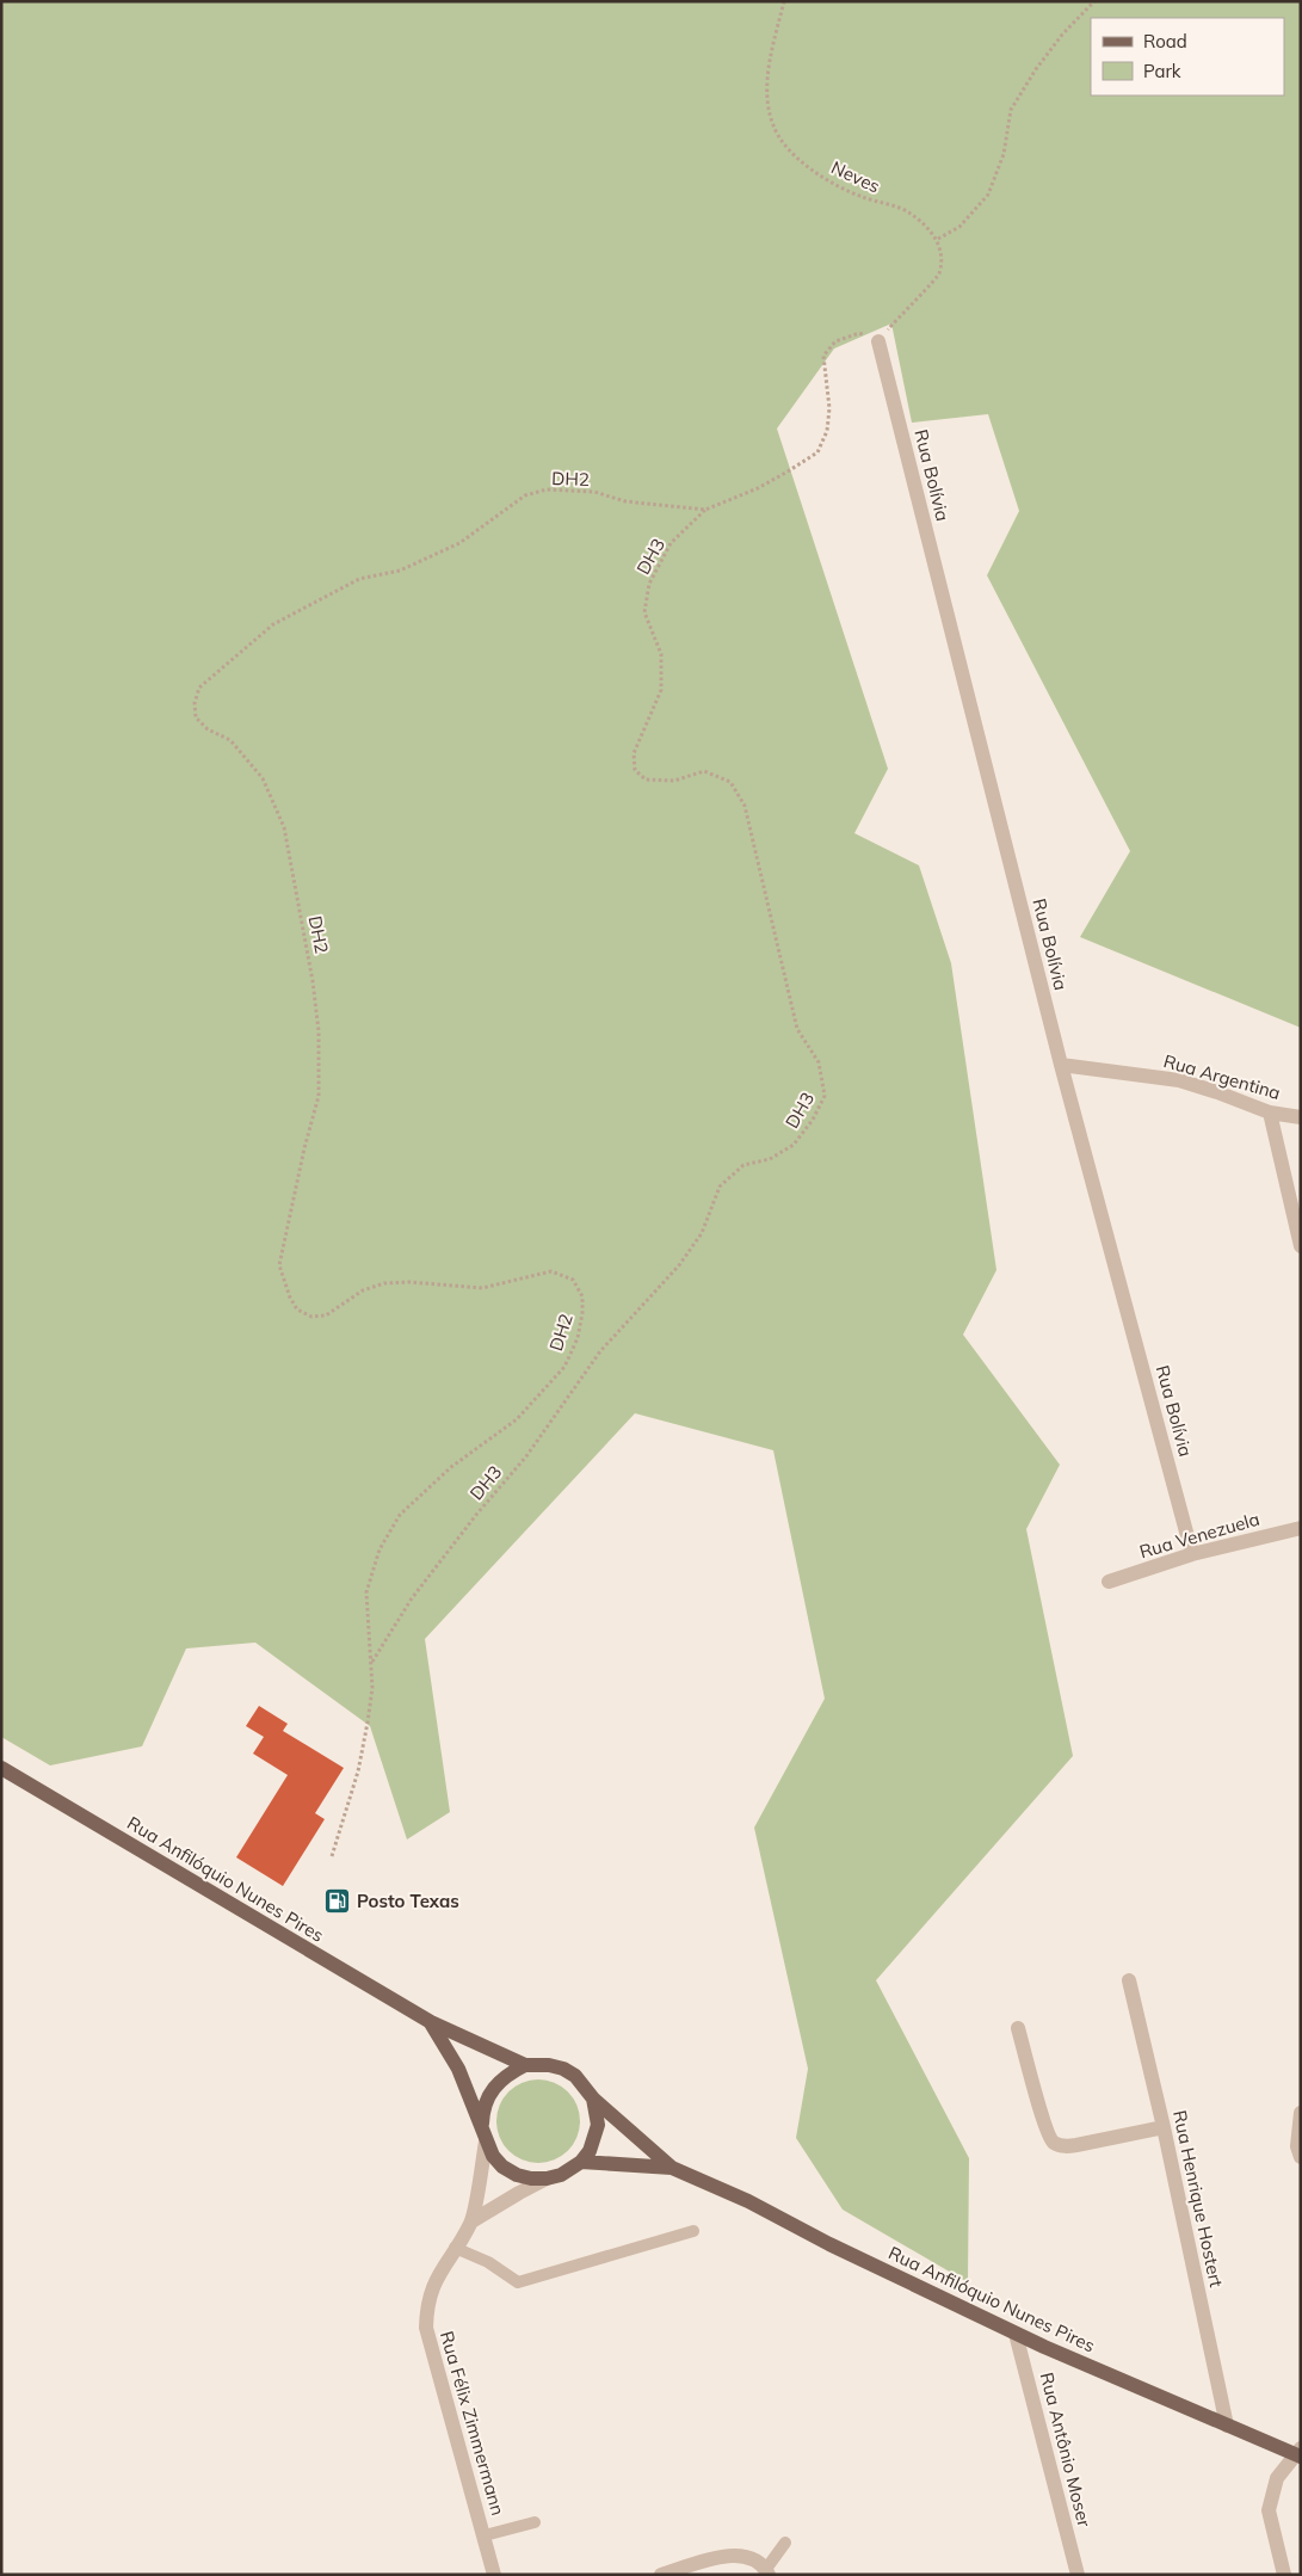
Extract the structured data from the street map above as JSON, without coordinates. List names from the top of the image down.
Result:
{
  "streets": {
    "main road": ["Rua Anfilóquio Nunes Pires"],
    "street": [
      "Rua Bolívia",
      "Rua Argentina",
      "Rua Venezuela",
      "Rua Henrique Hostert",
      "Rua Félix Zimmermann",
      "Rua Antônio Moser"
    ],
    "path": ["Neves", "DH2", "DH3"]
  },
  "crossings": [
    ["Rua Bolívia", "DH2"],
    ["Rua Bolívia", "Rua Argentina"],
    ["Rua Bolívia", "Rua Venezuela"],
    ["DH2", "DH3"],
    ["Rua Anfilóquio Nunes Pires", "Rua Henrique Hostert"],
    ["Rua Anfilóquio Nunes Pires", "Rua Félix Zimmermann"],
    ["Rua Anfilóquio Nunes Pires", "Rua Antônio Moser"]
  ],
  "places": {
    "fuel station": ["Posto Texas"]
  },
  "legend": ["Road", "Park"]
}
